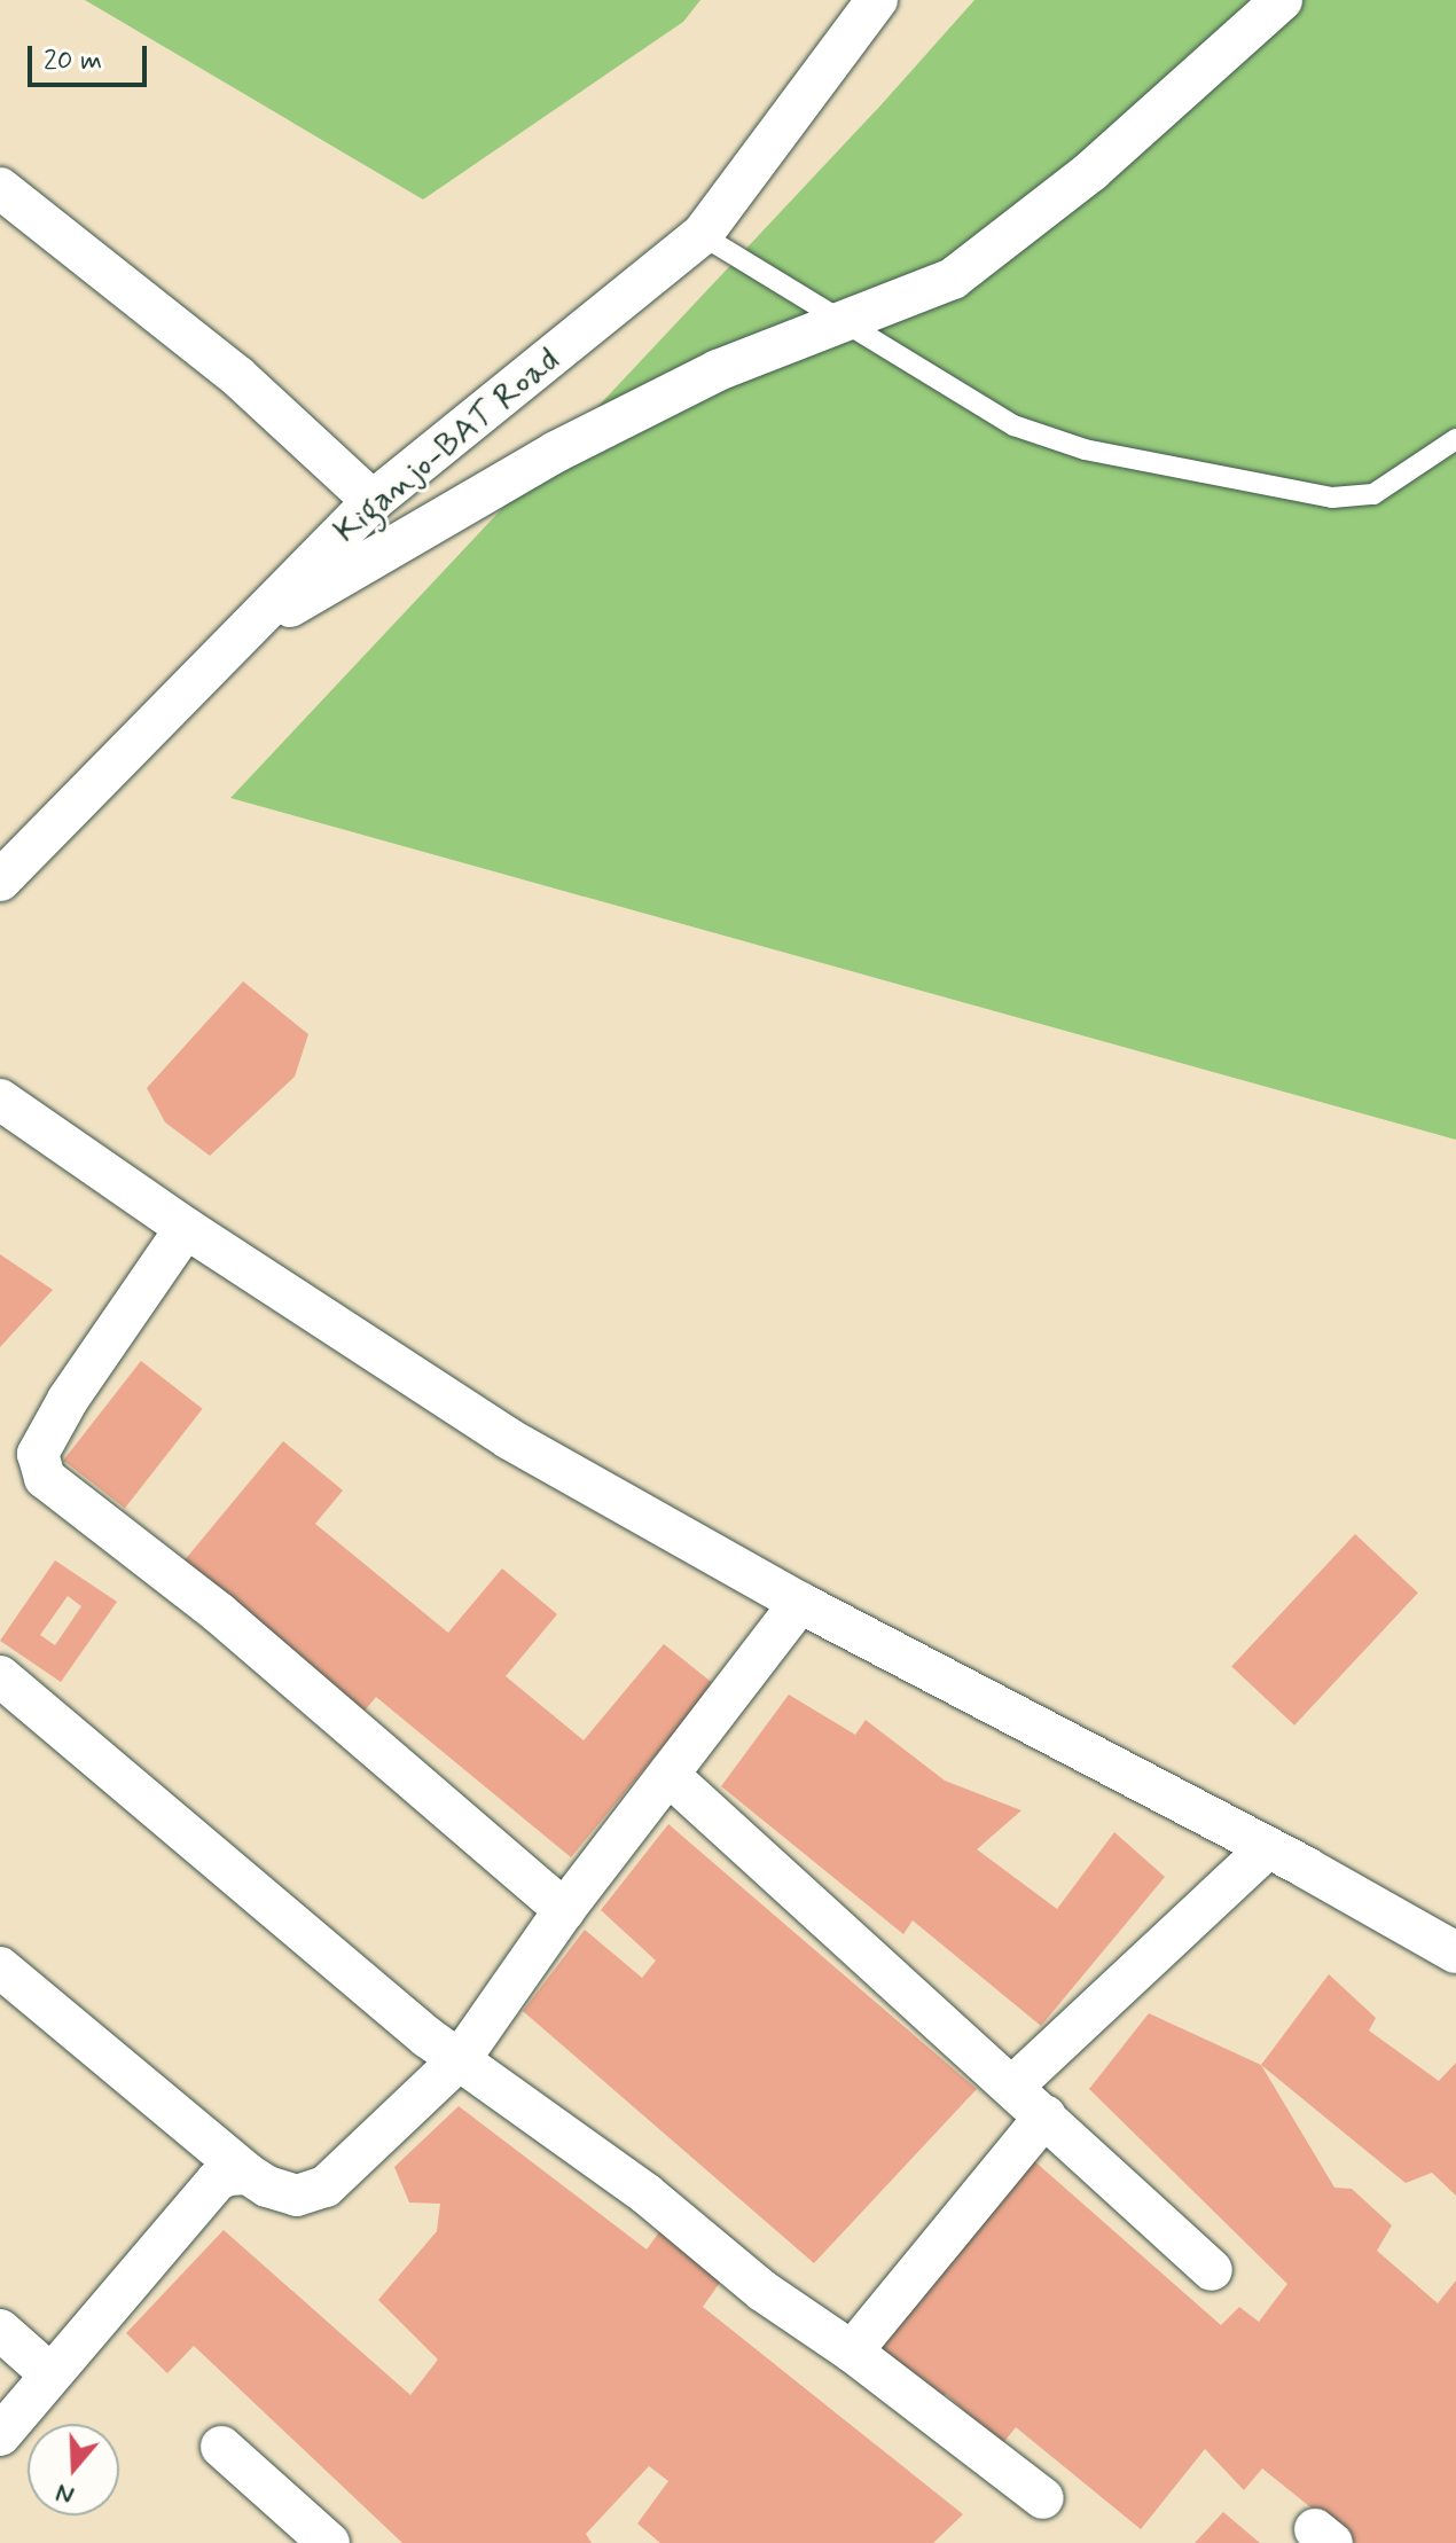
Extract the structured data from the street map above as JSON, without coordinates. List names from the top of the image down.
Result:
{
  "streets": {
    "street": ["Kiganjo-BAT Road"]
  },
  "scale_bar": "20 m",
  "north": "bottom"
}
